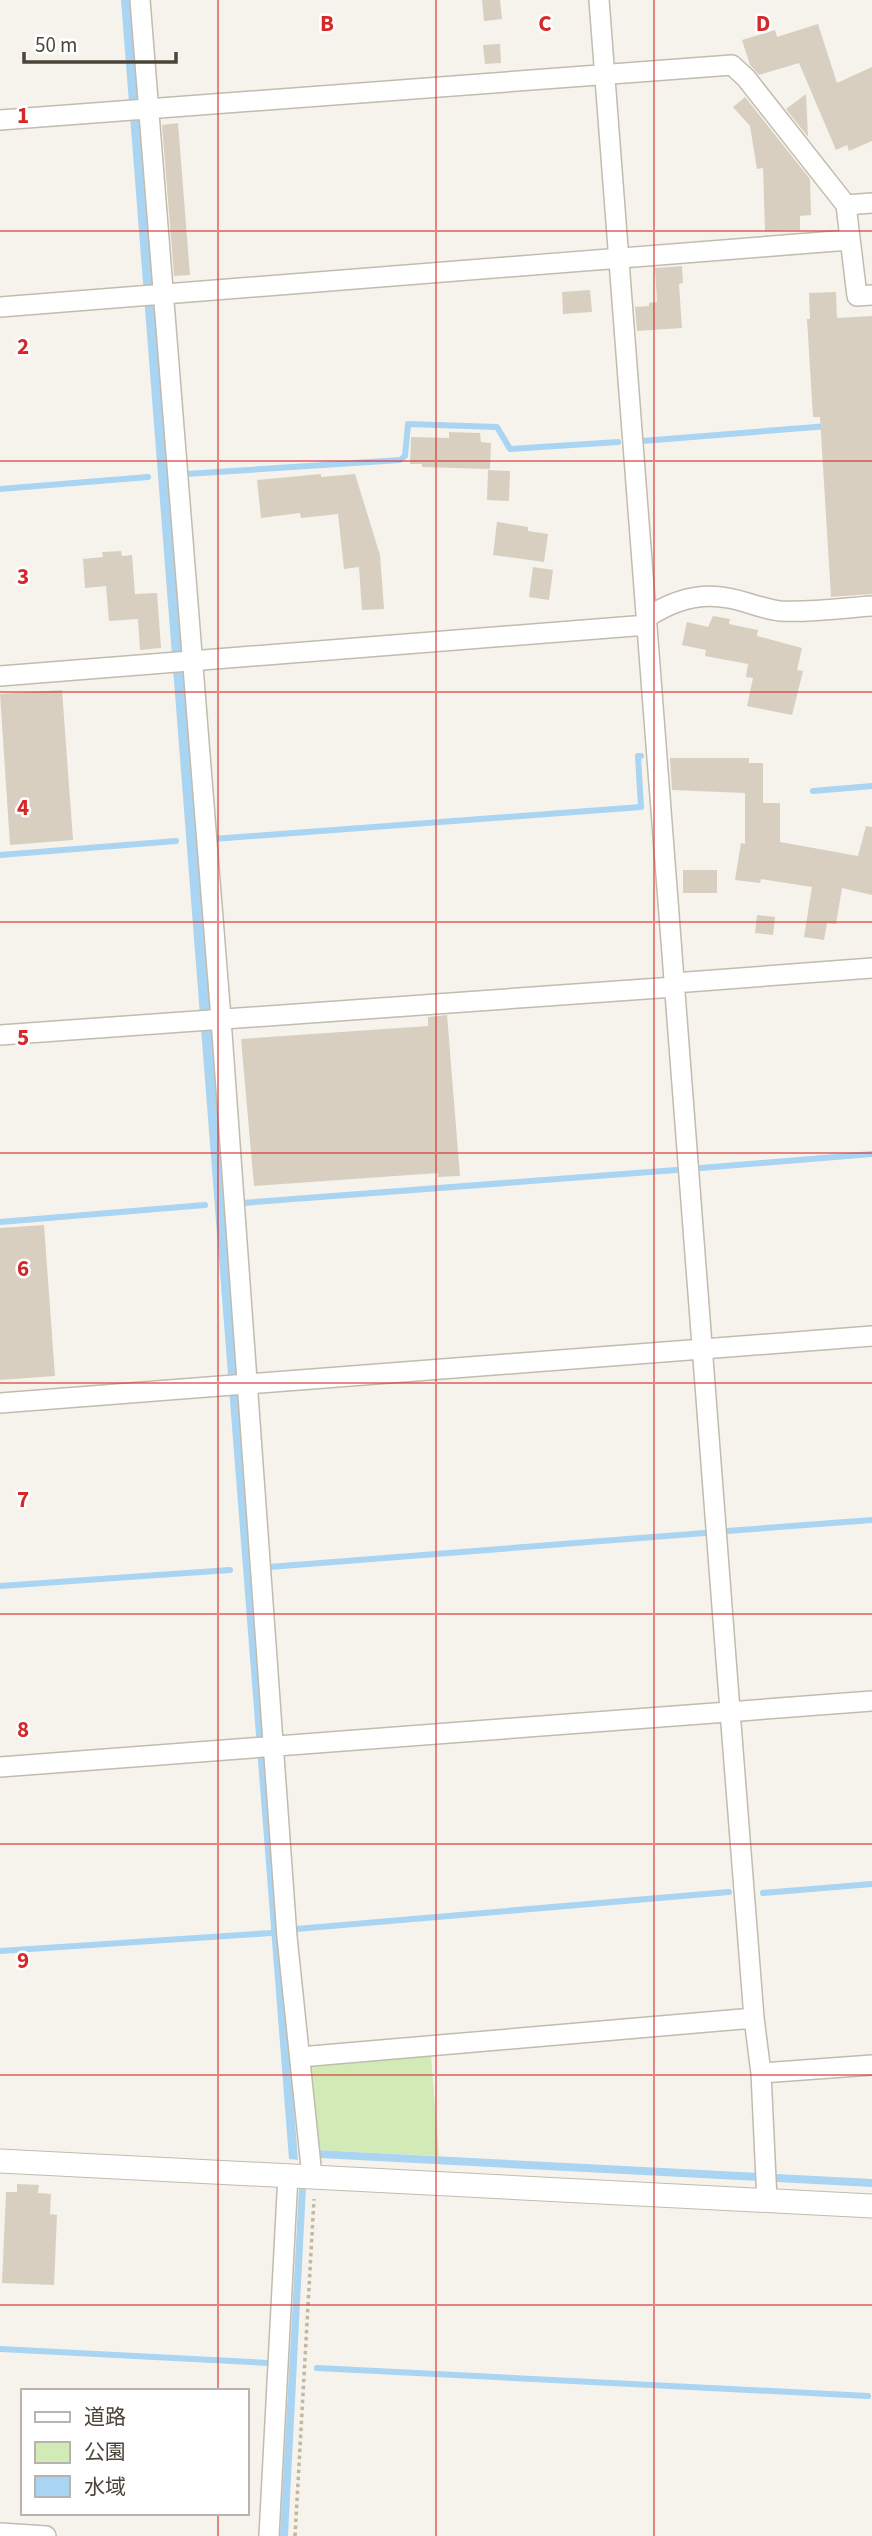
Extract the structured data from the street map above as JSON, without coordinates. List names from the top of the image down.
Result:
{
  "legend": ["道路", "公園", "水域"],
  "scale_bar": "50 m",
  "grid": {
    "columns": ["B", "C", "D"],
    "rows": [
      "1",
      "2",
      "3",
      "4",
      "5",
      "6",
      "7",
      "8",
      "9"
    ]
  }
}
